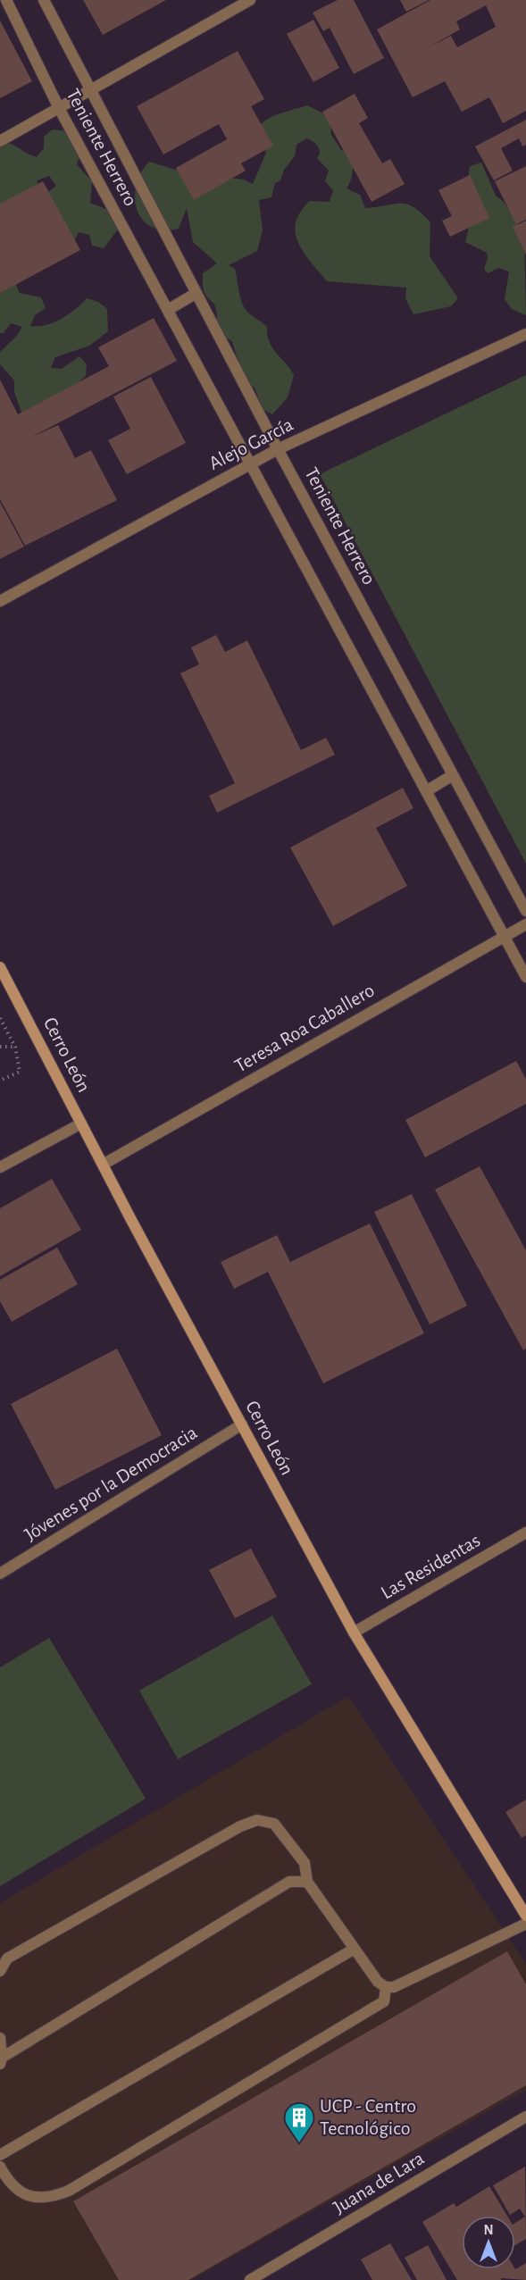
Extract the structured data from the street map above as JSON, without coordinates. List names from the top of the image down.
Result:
{
  "streets": {
    "street": [
      "Teniente Herrero",
      "Alejo García",
      "Teresa Roa Caballero",
      "Cerro León",
      "Jóvenes por la Democracia",
      "Las Residentas",
      "Juana de Lara"
    ]
  },
  "crossings": [
    ["Teniente Herrero", "Alejo García"],
    ["Teniente Herrero", "Teresa Roa Caballero"],
    ["Teresa Roa Caballero", "Cerro León"],
    ["Cerro León", "Jóvenes por la Democracia"],
    ["Cerro León", "Las Residentas"]
  ],
  "places": {
    "building": ["UCP - Centro Tecnológico"]
  },
  "north": "top"
}
